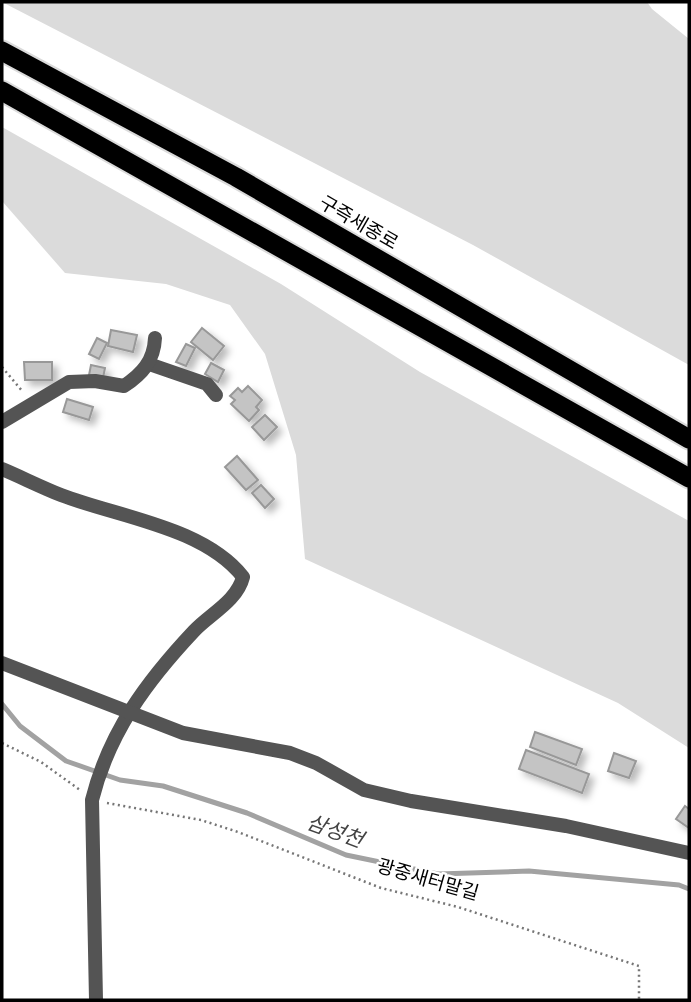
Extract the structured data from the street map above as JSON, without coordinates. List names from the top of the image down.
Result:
{
  "streets": {
    "highway": ["구즉세종로"],
    "path": ["광중새터말길"]
  },
  "water": ["삼성천"]
}
